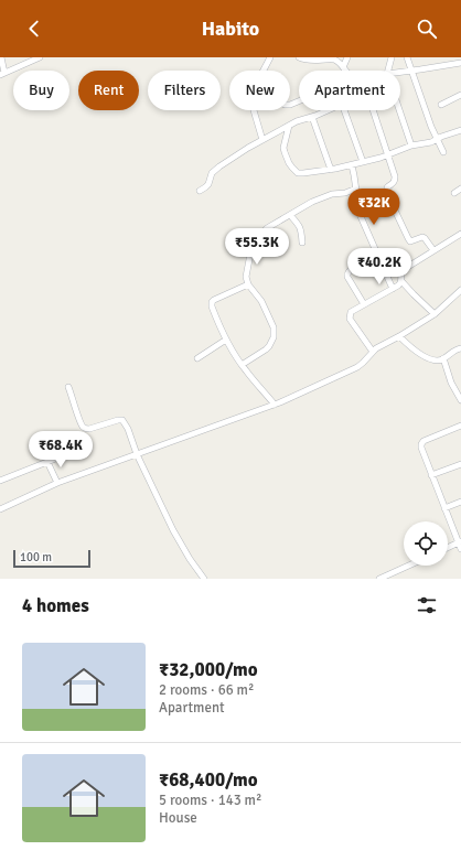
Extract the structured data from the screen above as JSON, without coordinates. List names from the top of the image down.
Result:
{
  "scale_bar": "100 m",
  "page": {
    "header": "Habito",
    "chip": [
      "Buy",
      "Rent",
      "Filters",
      "New",
      "Apartment"
    ],
    "price": [
      "₹32K",
      "₹55.3K",
      "₹40.2K",
      "₹68.4K"
    ],
    "scale": "100 m",
    "heading": "4 homes",
    "list": [
      {
        "name": "₹32,000/mo",
        "note": "2 rooms · 66 m² · Apartment"
      },
      {
        "name": "₹68,400/mo",
        "note": "5 rooms · 143 m² · House"
      }
    ]
  }
}
